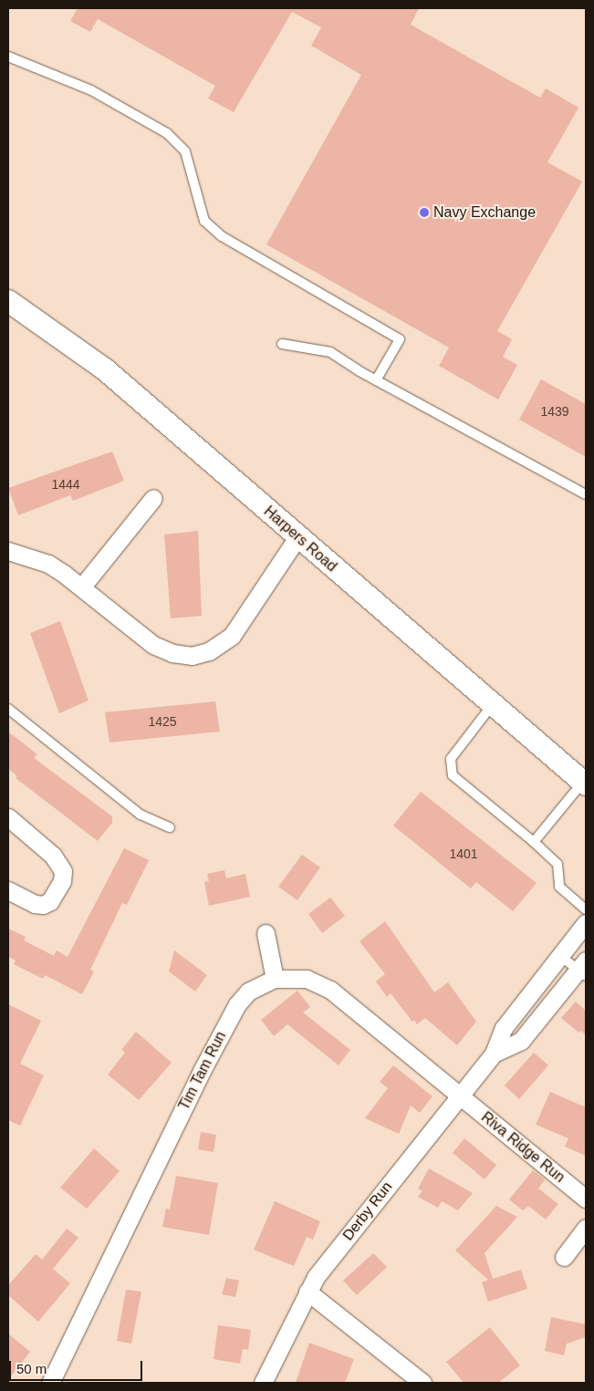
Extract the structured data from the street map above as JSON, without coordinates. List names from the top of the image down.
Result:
{
  "streets": {
    "street": [
      "Harpers Road",
      "Tim Tam Run",
      "Riva Ridge Run",
      "Derby Run"
    ]
  },
  "crossings": [
    ["Tim Tam Run", "Riva Ridge Run"],
    ["Tim Tam Run", "Derby Run"],
    ["Riva Ridge Run", "Derby Run"]
  ],
  "places": ["Navy Exchange"],
  "house_numbers": [
    "1439",
    "1444",
    "1425",
    "1401"
  ],
  "scale_bar": "50 m"
}
